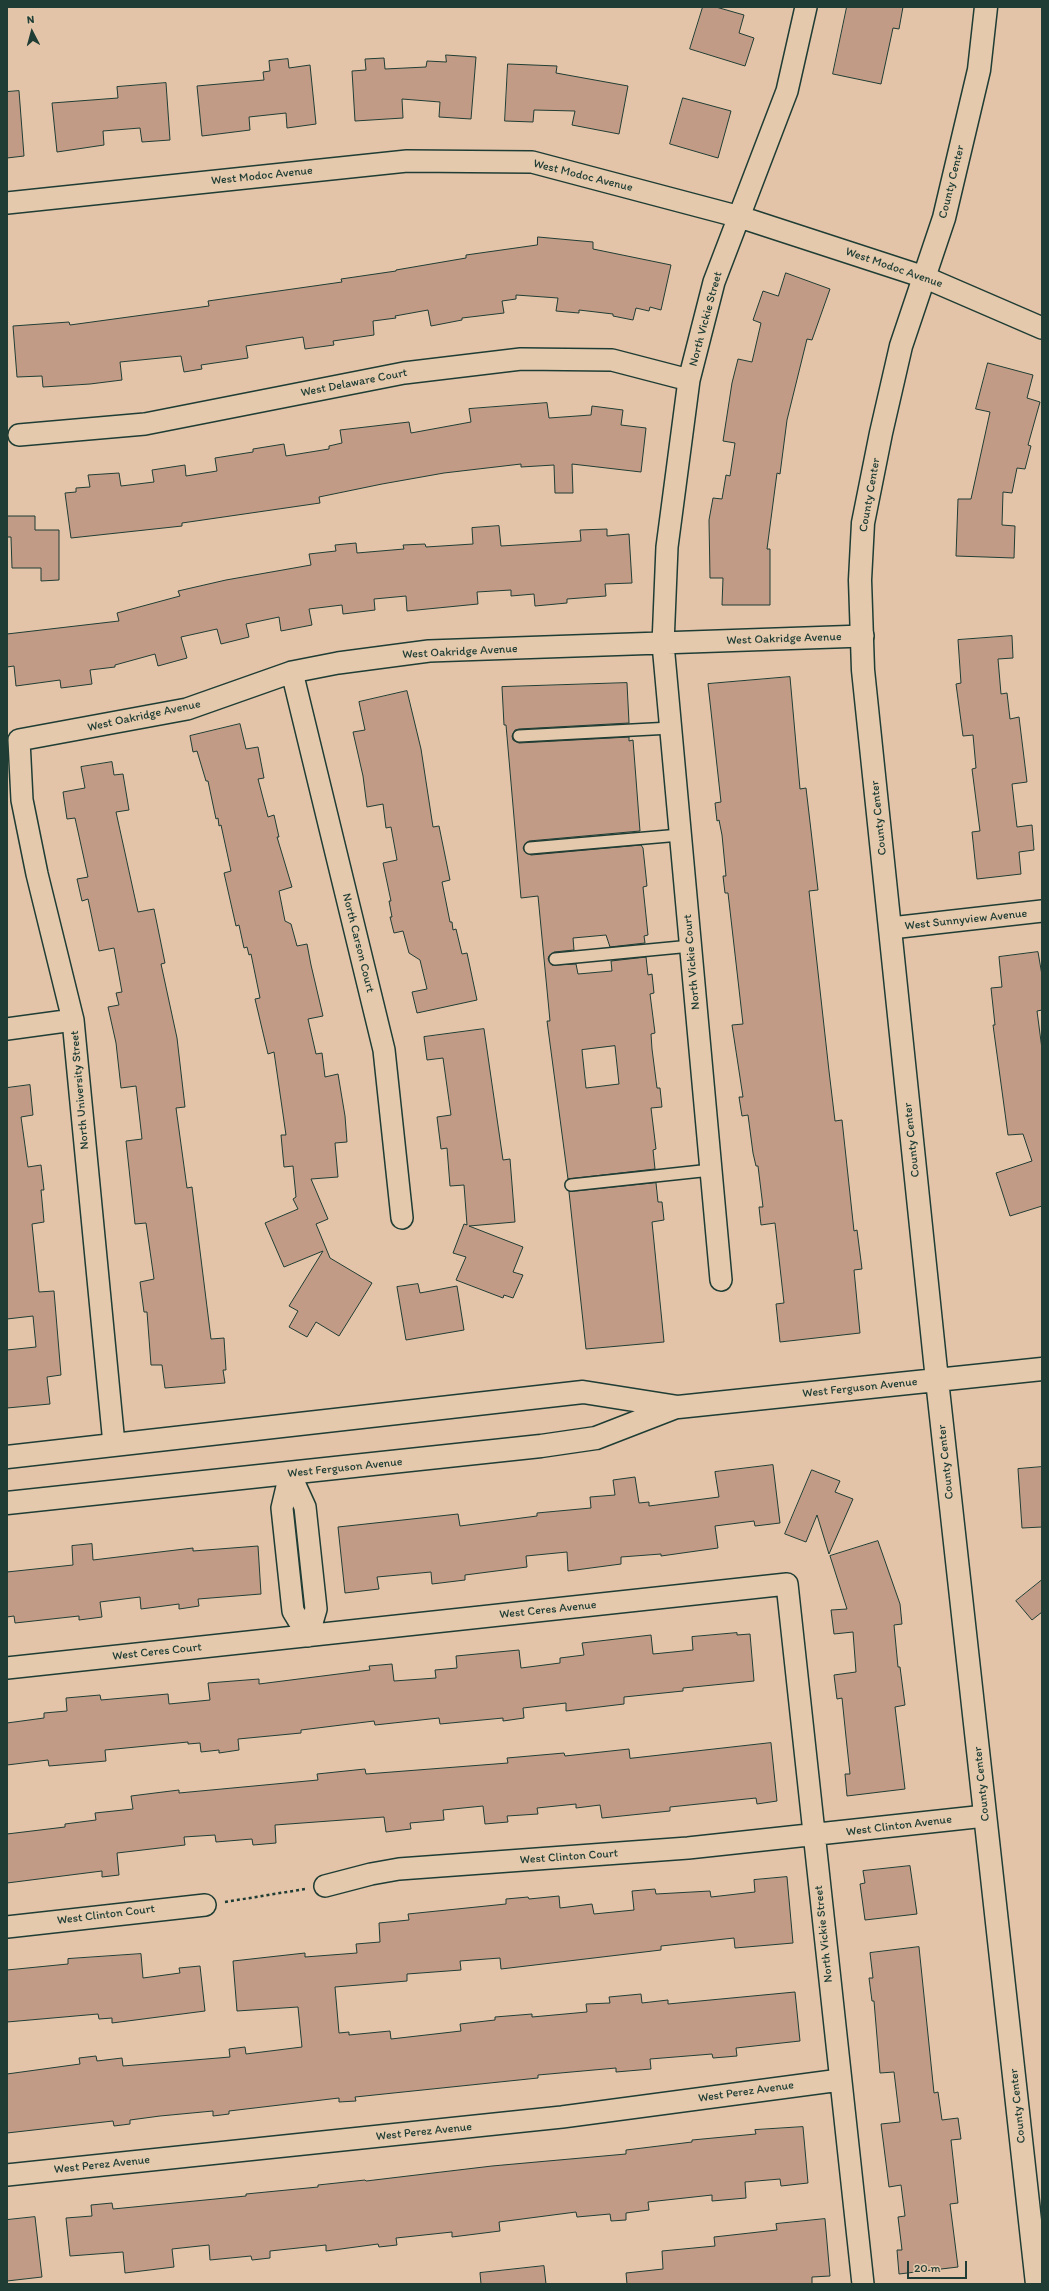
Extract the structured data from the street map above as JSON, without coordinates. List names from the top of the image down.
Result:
{
  "streets": {
    "street": [
      "West Modoc Avenue",
      "County Center",
      "North Vickie Street",
      "West Delaware Court",
      "West Oakridge Avenue",
      "West Sunnyview Avenue",
      "North Carson Court",
      "North Vickie Court",
      "North University Street",
      "West Ferguson Avenue",
      "West Ceres Avenue",
      "West Ceres Court",
      "West Clinton Avenue",
      "West Clinton Court",
      "West Perez Avenue"
    ]
  },
  "crossings": [
    ["West Modoc Avenue", "County Center"],
    ["West Modoc Avenue", "North Vickie Street"],
    ["County Center", "West Oakridge Avenue"],
    ["County Center", "West Sunnyview Avenue"],
    ["County Center", "West Ferguson Avenue"],
    ["County Center", "West Clinton Avenue"],
    ["North Vickie Street", "West Delaware Court"],
    ["North Vickie Street", "West Oakridge Avenue"],
    ["North Vickie Street", "North Vickie Court"],
    ["North Vickie Street", "West Ceres Avenue"],
    ["North Vickie Street", "West Clinton Avenue"],
    ["North Vickie Street", "West Clinton Court"],
    ["North Vickie Street", "West Perez Avenue"],
    ["West Oakridge Avenue", "North Carson Court"],
    ["West Oakridge Avenue", "North Vickie Court"],
    ["West Oakridge Avenue", "North University Street"],
    ["North University Street", "West Ferguson Avenue"],
    ["West Ceres Avenue", "West Ceres Court"],
    ["West Clinton Avenue", "West Clinton Court"]
  ],
  "scale_bar": "20 m",
  "north": "top"
}
